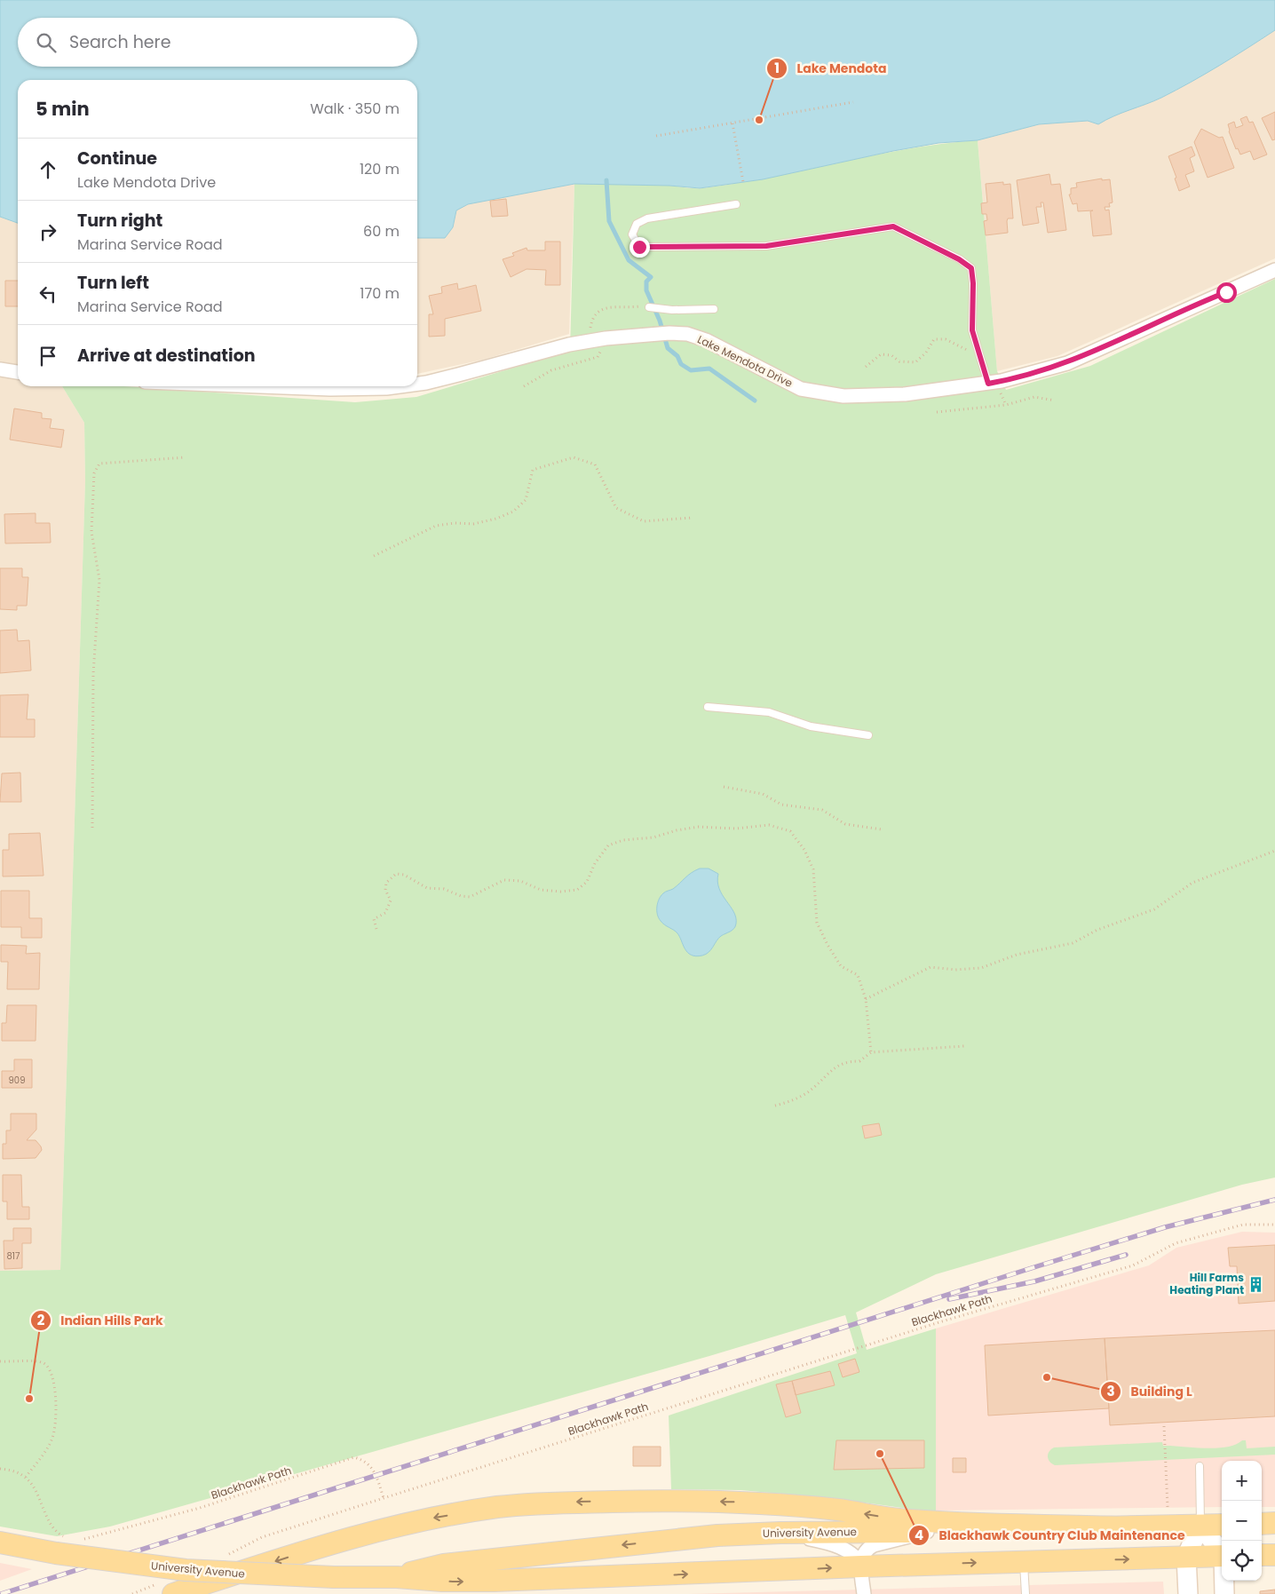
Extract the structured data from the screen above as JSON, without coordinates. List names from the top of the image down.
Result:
{
  "streets": {
    "main road": ["University Avenue"],
    "street": ["Lake Mendota Drive"],
    "path": ["Blackhawk Path"]
  },
  "places": {
    "other": [
      "Lake Mendota",
      "Building L",
      "Indian Hills Park",
      "Blackhawk Country Club Maintenance"
    ],
    "building": ["Hill Farms Heating Plant"]
  },
  "house_numbers": ["909", "817"],
  "page": {
    "search": "Search here",
    "heading": ["5 min", "Walk · 350 m"],
    "list": [
      ["Continue", "Lake Mendota Drive", "120 m"],
      ["Turn right", "Marina Service Road", "60 m"],
      ["Turn left", "Marina Service Road", "170 m"],
      "Arrive at destination"
    ],
    "map_buttons": ["+", "−"]
  }
}
